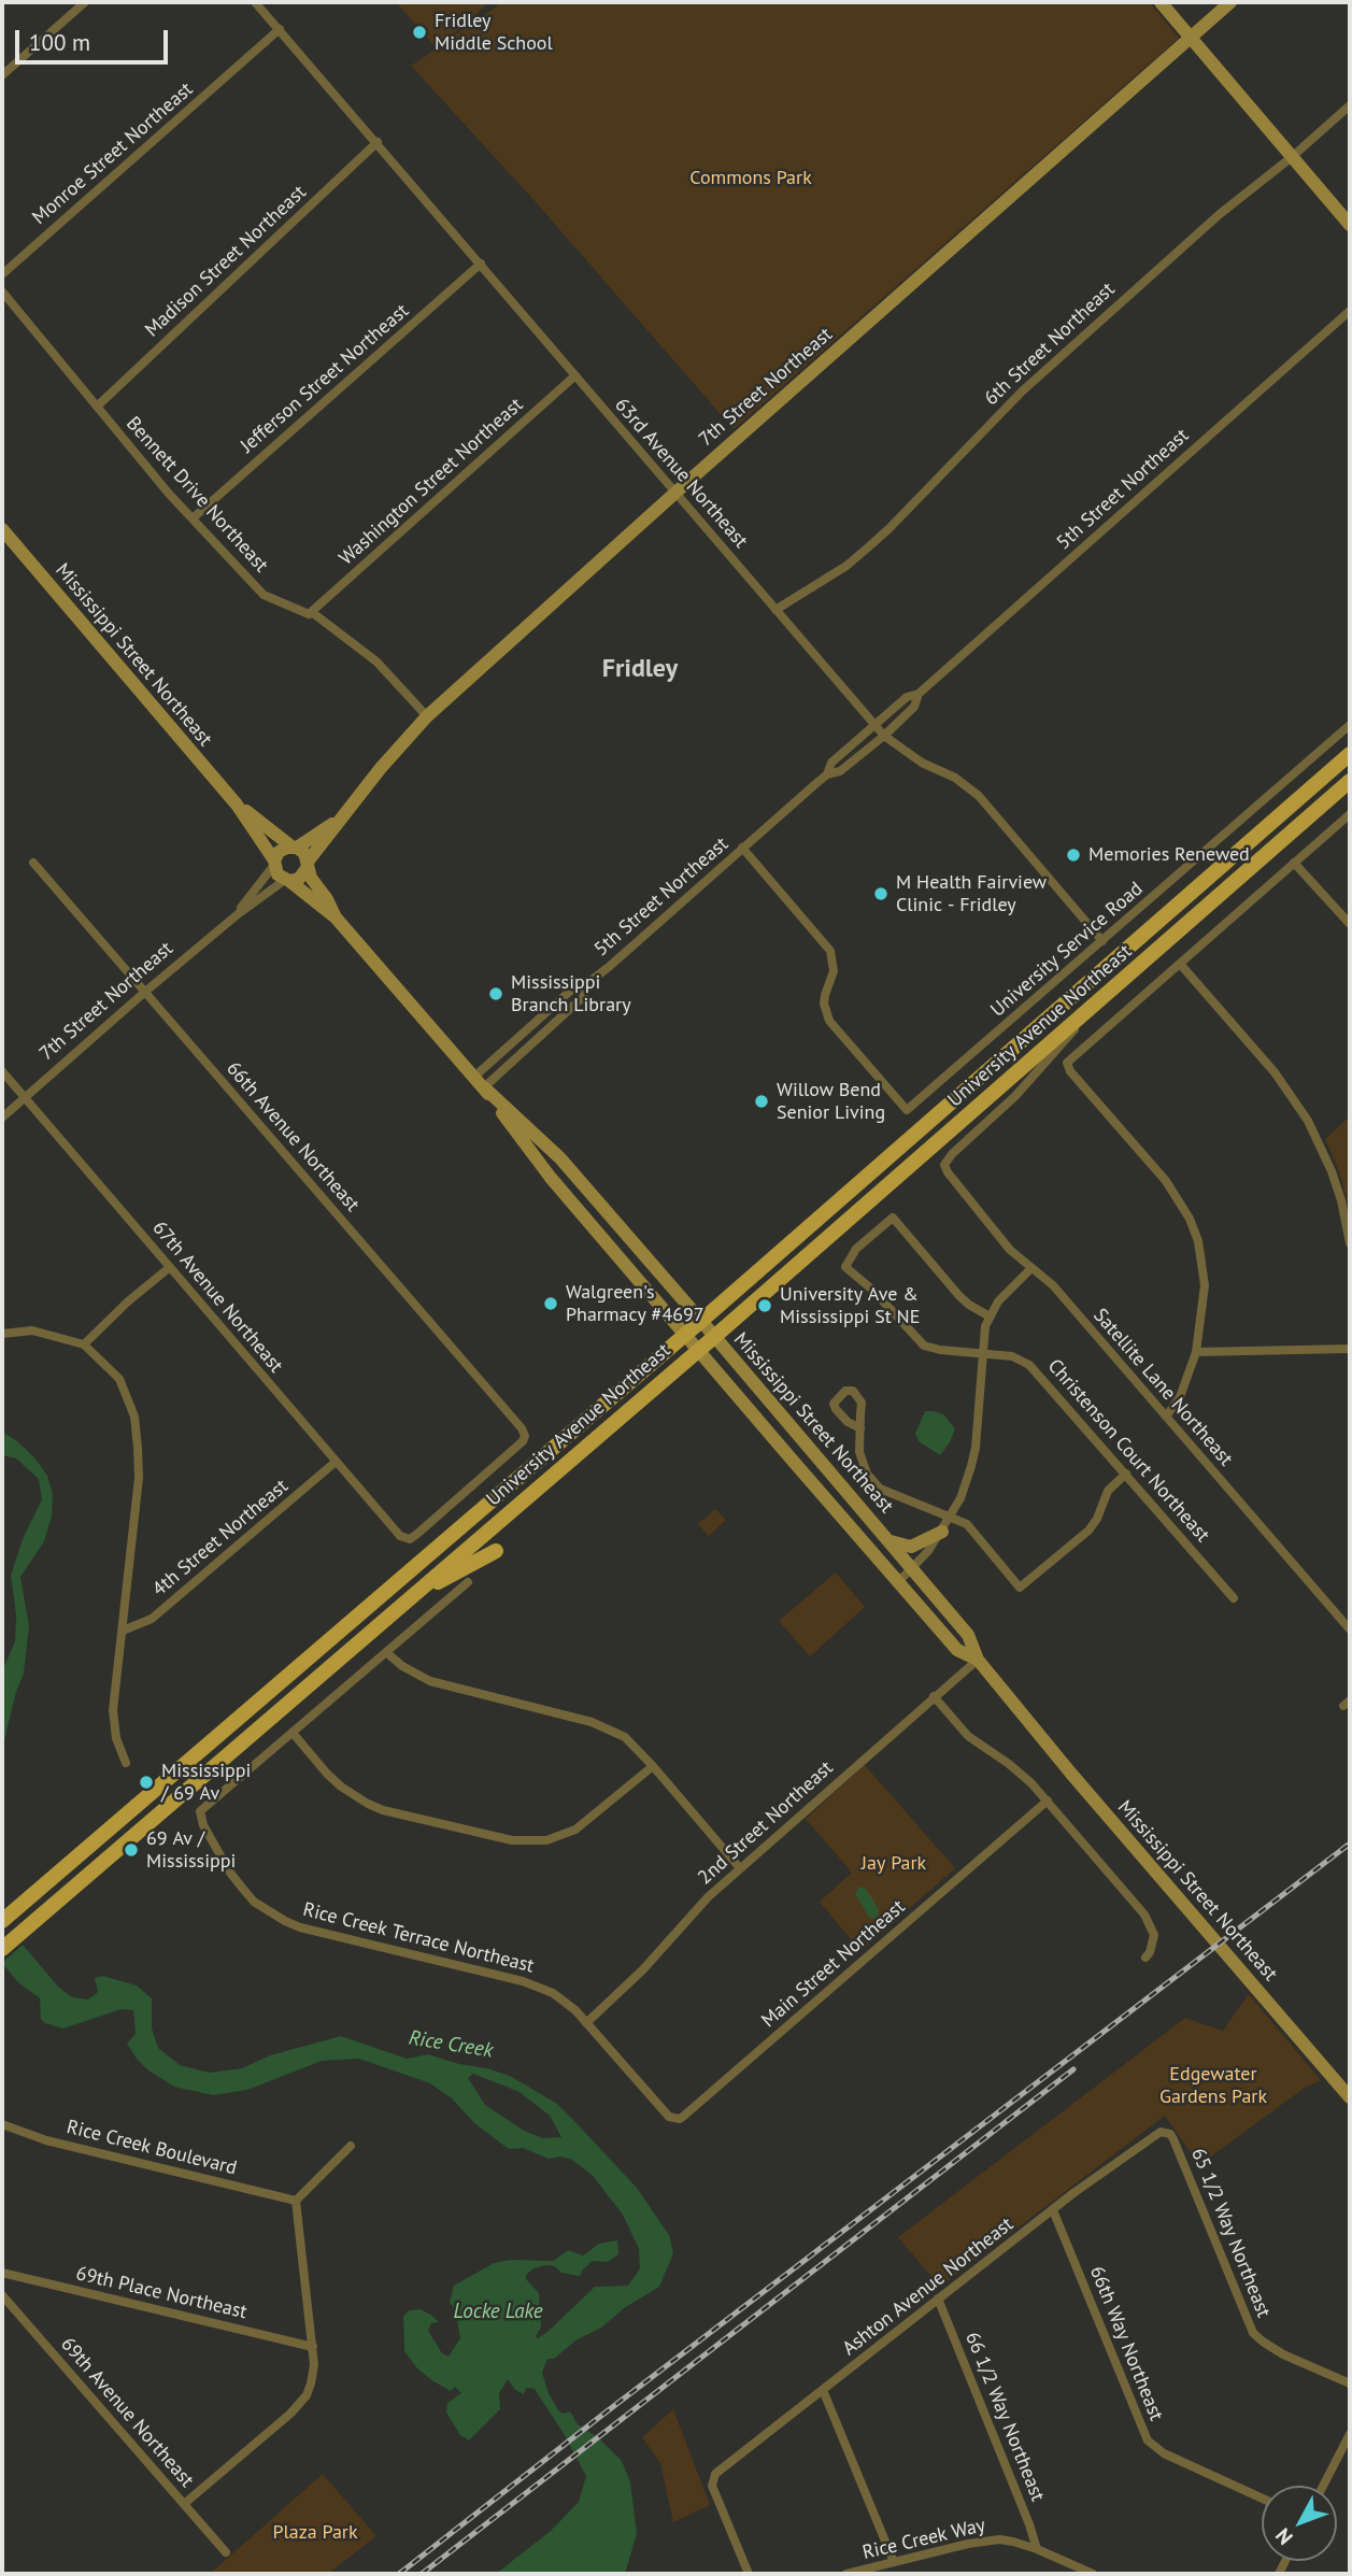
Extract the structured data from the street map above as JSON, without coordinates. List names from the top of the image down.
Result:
{
  "streets": {
    "main road": ["University Avenue Northeast"],
    "street": [
      "Monroe Street Northeast",
      "Madison Street Northeast",
      "6th Street Northeast",
      "Jefferson Street Northeast",
      "7th Street Northeast",
      "63rd Avenue Northeast",
      "Washington Street Northeast",
      "5th Street Northeast",
      "Bennett Drive Northeast",
      "Mississippi Street Northeast",
      "University Service Road",
      "66th Avenue Northeast",
      "67th Avenue Northeast",
      "Satellite Lane Northeast",
      "Christenson Court Northeast",
      "4th Street Northeast",
      "2nd Street Northeast",
      "Rice Creek Terrace Northeast",
      "Main Street Northeast",
      "Rice Creek Boulevard",
      "65 1/2 Way Northeast",
      "Ashton Avenue Northeast",
      "69th Place Northeast",
      "66th Way Northeast",
      "69th Avenue Northeast",
      "66 1/2 Way Northeast",
      "Rice Creek Way"
    ]
  },
  "crossings": [
    ["Monroe Street Northeast", "63rd Avenue Northeast"],
    ["Madison Street Northeast", "63rd Avenue Northeast"],
    ["Madison Street Northeast", "Bennett Drive Northeast"],
    ["6th Street Northeast", "63rd Avenue Northeast"],
    ["Jefferson Street Northeast", "63rd Avenue Northeast"],
    ["Jefferson Street Northeast", "Bennett Drive Northeast"],
    ["7th Street Northeast", "63rd Avenue Northeast"],
    ["7th Street Northeast", "Bennett Drive Northeast"],
    ["7th Street Northeast", "Mississippi Street Northeast"],
    ["7th Street Northeast", "66th Avenue Northeast"],
    ["7th Street Northeast", "67th Avenue Northeast"],
    ["63rd Avenue Northeast", "Washington Street Northeast"],
    ["63rd Avenue Northeast", "5th Street Northeast"],
    ["63rd Avenue Northeast", "University Service Road"],
    ["Washington Street Northeast", "Bennett Drive Northeast"],
    ["5th Street Northeast", "Mississippi Street Northeast"],
    ["5th Street Northeast", "University Service Road"],
    ["Mississippi Street Northeast", "University Avenue Northeast"],
    ["Mississippi Street Northeast", "2nd Street Northeast"],
    ["University Avenue Northeast", "Satellite Lane Northeast"],
    ["66th Avenue Northeast", "67th Avenue Northeast"],
    ["67th Avenue Northeast", "4th Street Northeast"],
    ["2nd Street Northeast", "Rice Creek Terrace Northeast"],
    ["Rice Creek Terrace Northeast", "Main Street Northeast"],
    ["65 1/2 Way Northeast", "Ashton Avenue Northeast"],
    ["Ashton Avenue Northeast", "66th Way Northeast"],
    ["Ashton Avenue Northeast", "66 1/2 Way Northeast"],
    ["66 1/2 Way Northeast", "Rice Creek Way"]
  ],
  "districts": ["Fridley"],
  "water": ["Rice Creek", "Locke Lake"],
  "parks": [
    "Commons Park",
    "Jay Park",
    "Edgewater Gardens Park",
    "Plaza Park"
  ],
  "places": [
    "Fridley Middle School",
    "Memories Renewed",
    "M Health Fairview Clinic - Fridley",
    "Mississippi Branch Library",
    "Willow Bend Senior Living",
    "Walgreen's Pharmacy #4697",
    "University Ave & Mississippi St NE",
    "Mississippi / 69 Av",
    "69 Av / Mississippi"
  ],
  "scale_bar": "100 m",
  "north": "bottom left"
}
